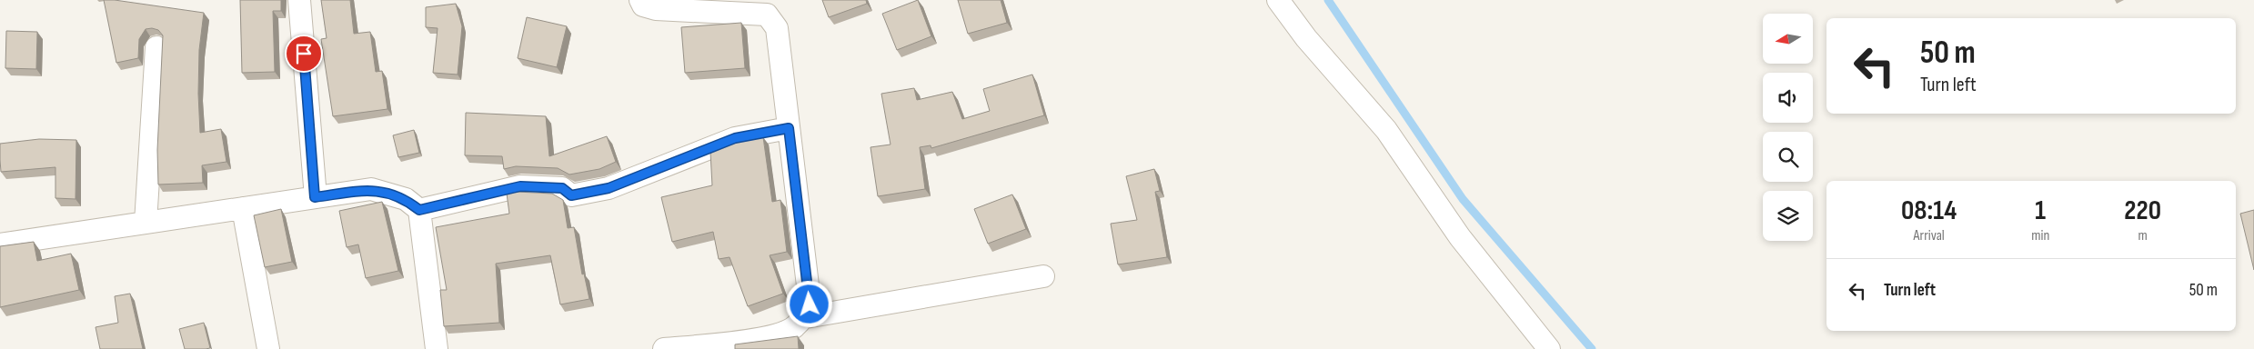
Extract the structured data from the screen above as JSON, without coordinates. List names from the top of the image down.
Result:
{
  "north": "left",
  "page": {
    "turn": ["50 m", "Turn left"],
    "eta": [
      "08:14",
      "Arrival",
      "1",
      "min",
      "220",
      "m"
    ],
    "list": [
      {
        "name": "Turn left",
        "value": "50 m"
      }
    ]
  }
}
